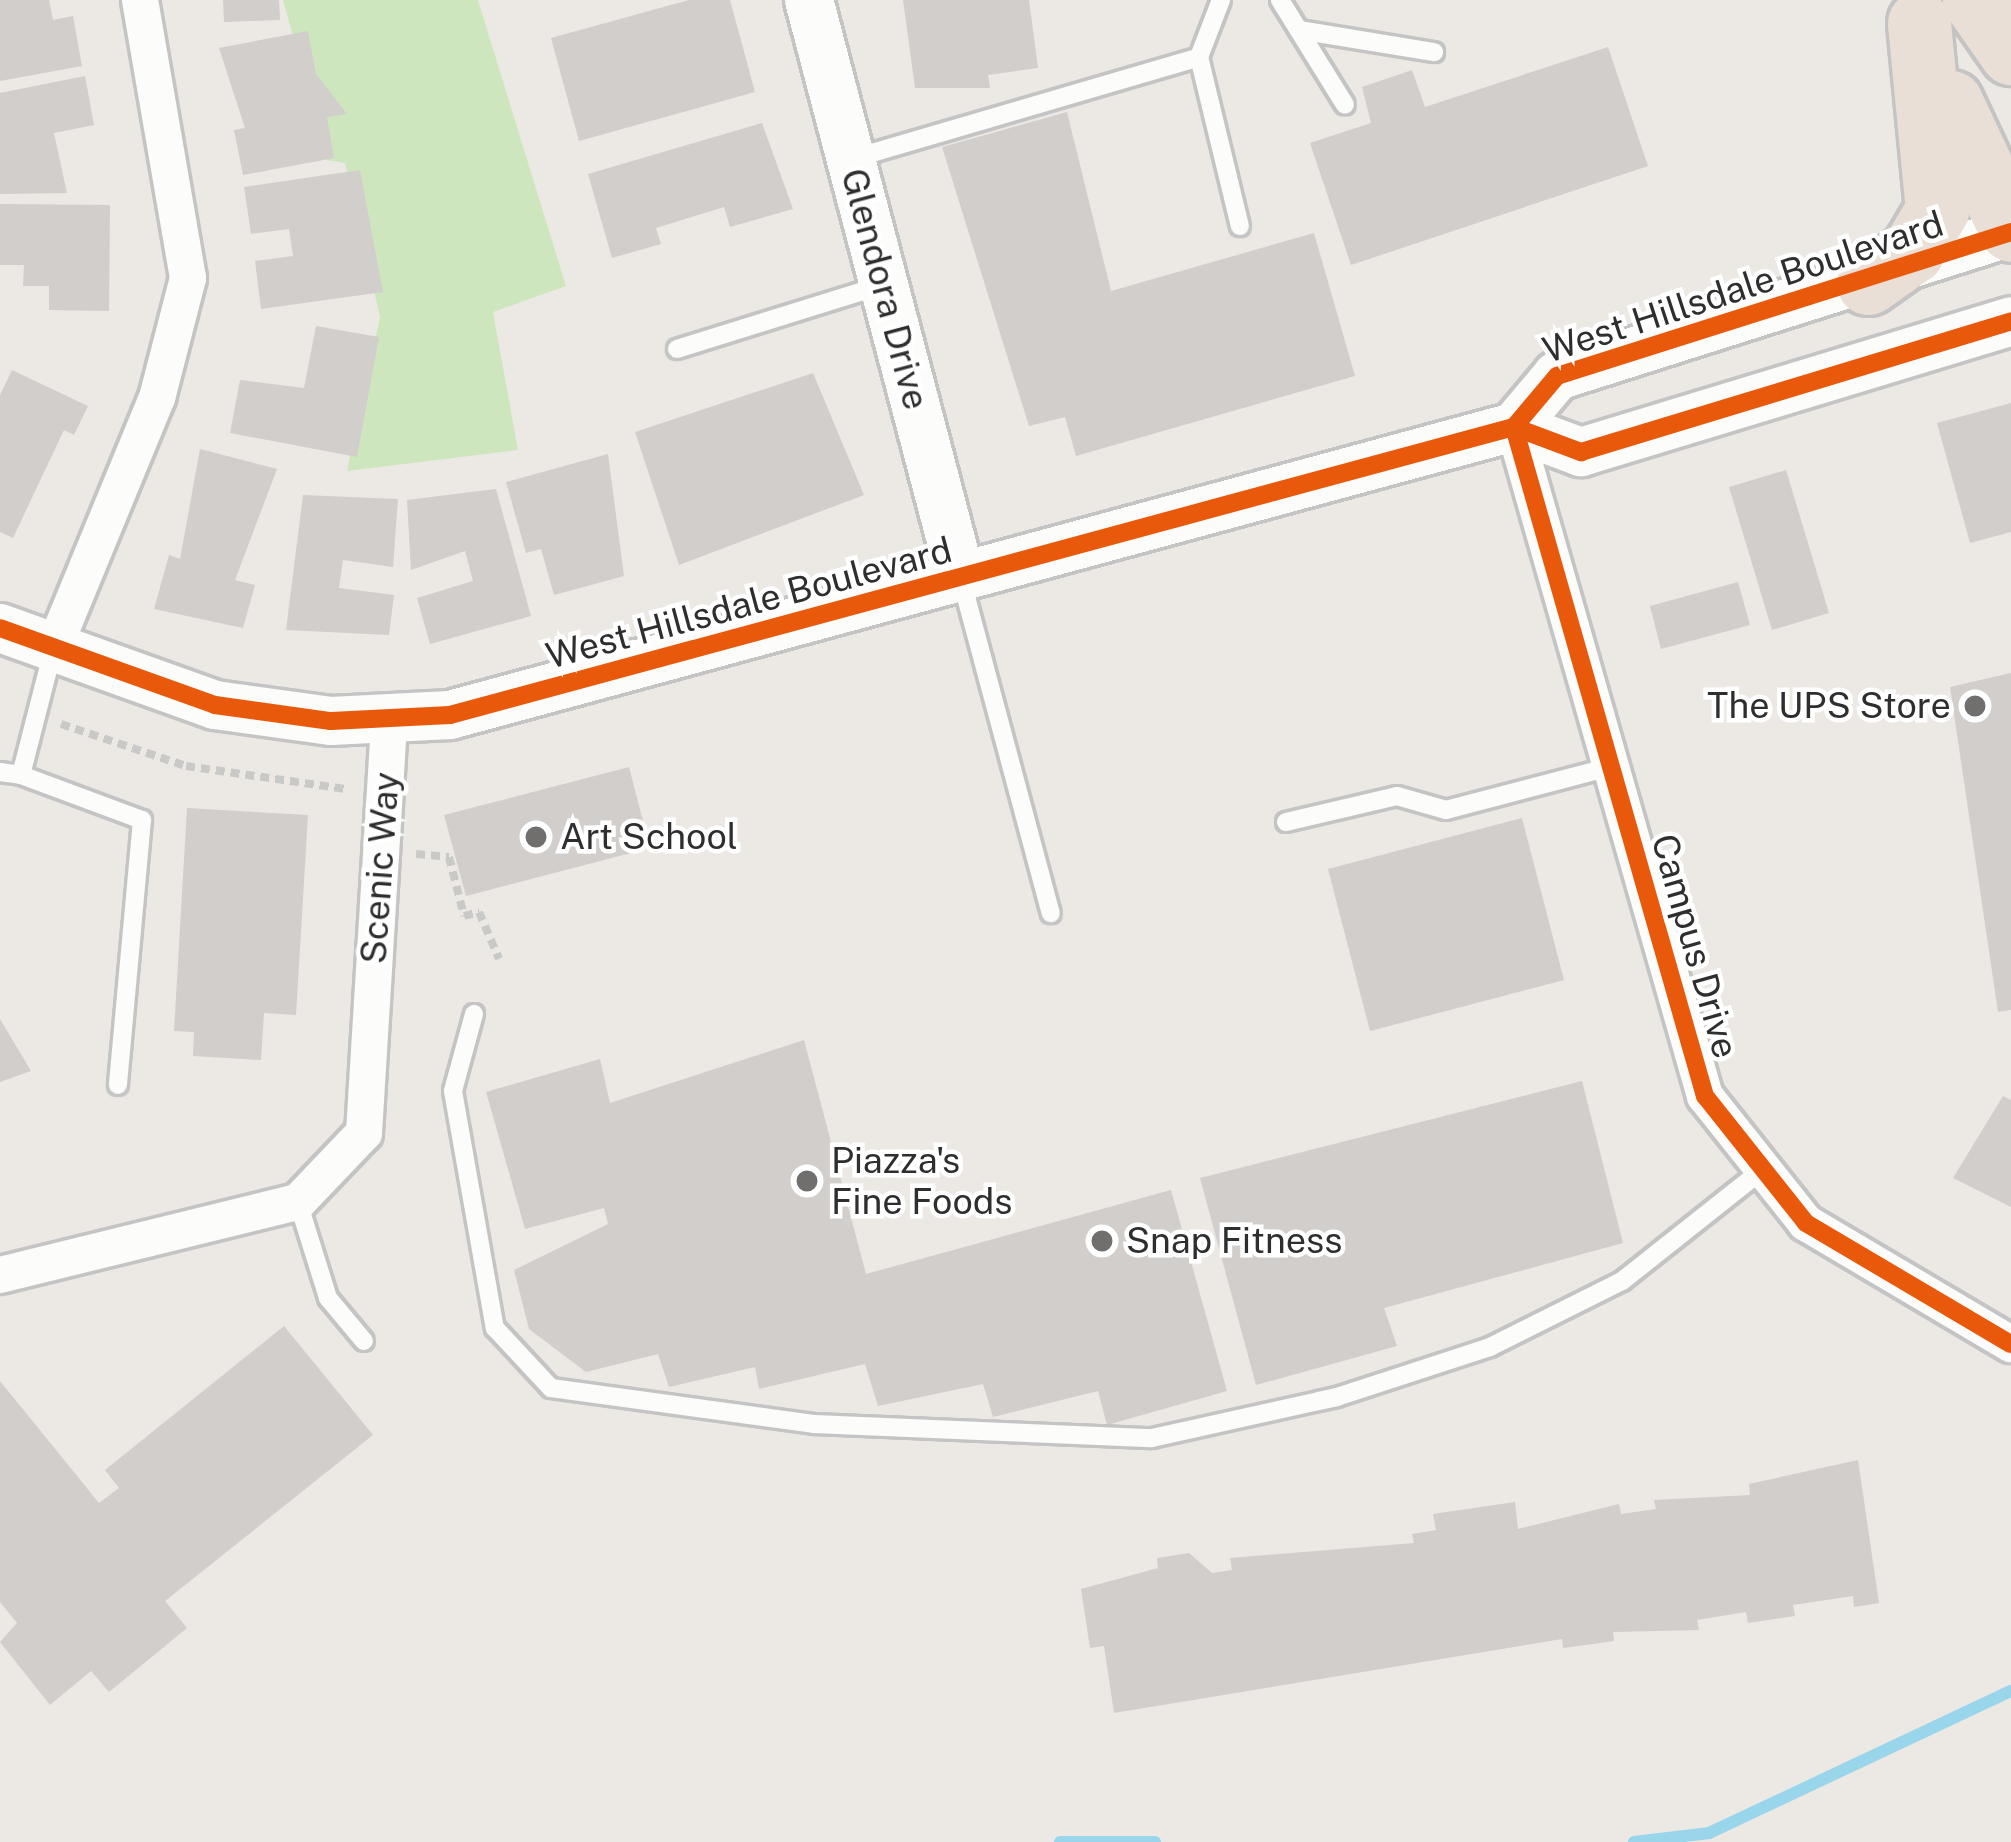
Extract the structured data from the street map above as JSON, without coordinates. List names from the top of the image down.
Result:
{
  "streets": {
    "main road": ["West Hillsdale Boulevard", "Glendora Drive"],
    "street": ["Scenic Way", "Campus Drive"]
  },
  "crossings": [
    ["West Hillsdale Boulevard", "Glendora Drive"],
    ["West Hillsdale Boulevard", "Scenic Way"],
    ["West Hillsdale Boulevard", "Campus Drive"]
  ],
  "places": [
    "The UPS Store",
    "Art School",
    "Piazza's Fine Foods",
    "Snap Fitness"
  ]
}
